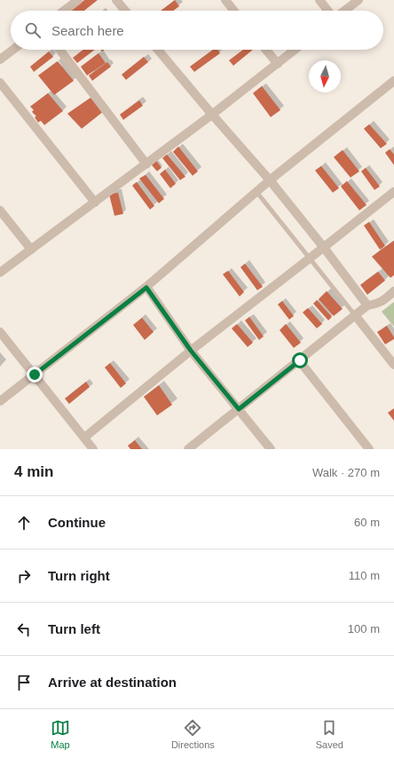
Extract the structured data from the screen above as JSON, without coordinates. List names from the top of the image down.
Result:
{
  "north": "bottom",
  "page": {
    "search": "Search here",
    "heading": ["4 min", "Walk · 270 m"],
    "list": [
      ["Continue", "60 m"],
      ["Turn right", "110 m"],
      ["Turn left", "100 m"],
      "Arrive at destination"
    ],
    "nav": ["Map", "Directions", "Saved"]
  }
}
